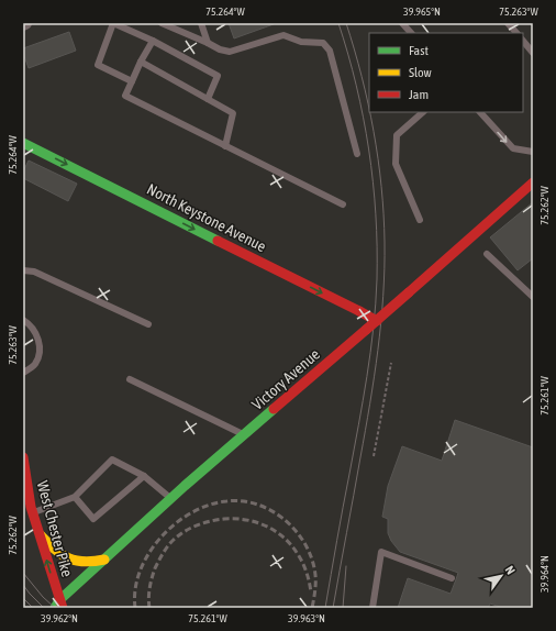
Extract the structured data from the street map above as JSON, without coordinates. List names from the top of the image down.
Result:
{
  "streets": {
    "street": ["North Keystone Avenue", "Victory Avenue", "West Chester Pike"]
  },
  "crossings": [
    ["North Keystone Avenue", "Victory Avenue"],
    ["Victory Avenue", "West Chester Pike"]
  ],
  "one_way": ["North Keystone Avenue", "West Chester Pike"],
  "legend": ["Fast", "Slow", "Jam"],
  "north": "top right",
  "coordinates": [
    "75.264°W",
    "39.965°N",
    "75.263°W",
    "75.262°W",
    "75.261°W",
    "39.964°N",
    "39.962°N",
    "39.963°N"
  ]
}
